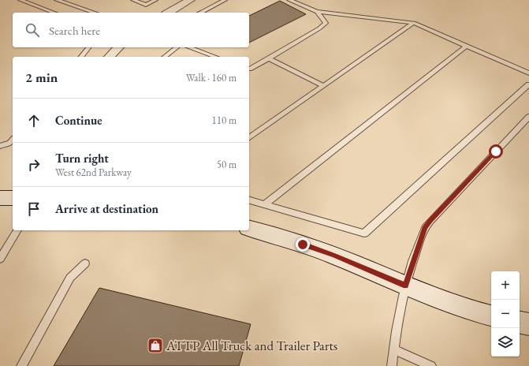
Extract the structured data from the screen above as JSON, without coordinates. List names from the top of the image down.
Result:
{
  "places": {
    "shop": ["ATTP All Truck and Trailer Parts"]
  },
  "page": {
    "search": "Search here",
    "heading": ["2 min", "Walk · 160 m"],
    "list": [
      ["Continue", "110 m"],
      ["Turn right", "West 62nd Parkway", "50 m"],
      "Arrive at destination"
    ],
    "map_buttons": ["+", "−"]
  }
}
